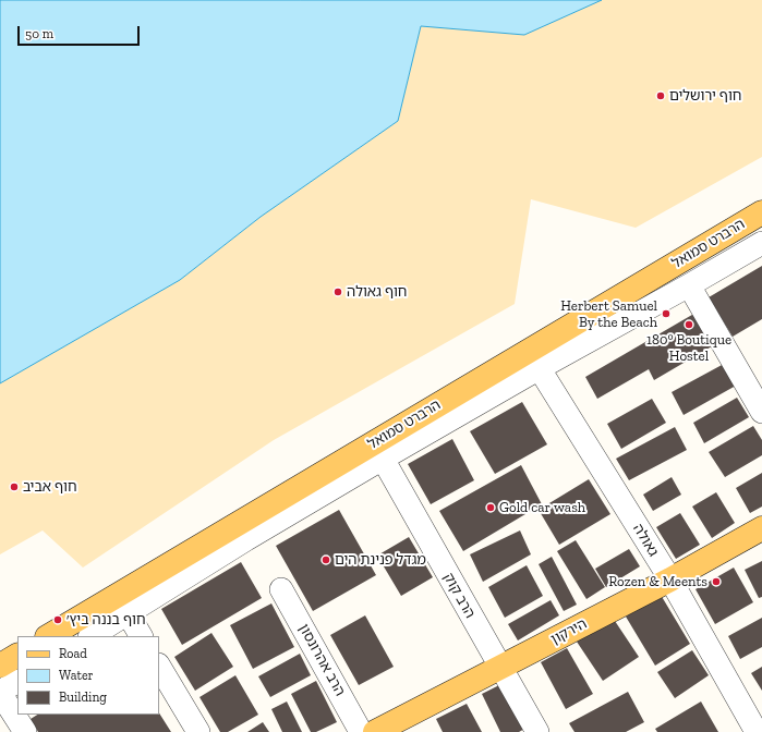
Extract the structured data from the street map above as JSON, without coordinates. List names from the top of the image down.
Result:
{
  "streets": {
    "main road": ["הרברט סמואל", "הירקון"],
    "street": ["גאולה", "הרב קוק", "הרב אהרונסון"]
  },
  "crossings": [
    ["הרברט סמואל", "גאולה"],
    ["הרברט סמואל", "הרב קוק"],
    ["גאולה", "הירקון"],
    ["הרב קוק", "הירקון"]
  ],
  "places": [
    "חוף ירושלים",
    "חוף גאולה",
    "Herbert Samuel By the Beach",
    "180° Boutique Hostel",
    "חוף אביב",
    "Gold car wash",
    "מגדל פנינת הים",
    "Rozen & Meents",
    "חוף בננה ביץ׳"
  ],
  "legend": ["Road", "Water", "Building"],
  "scale_bar": "50 m"
}
